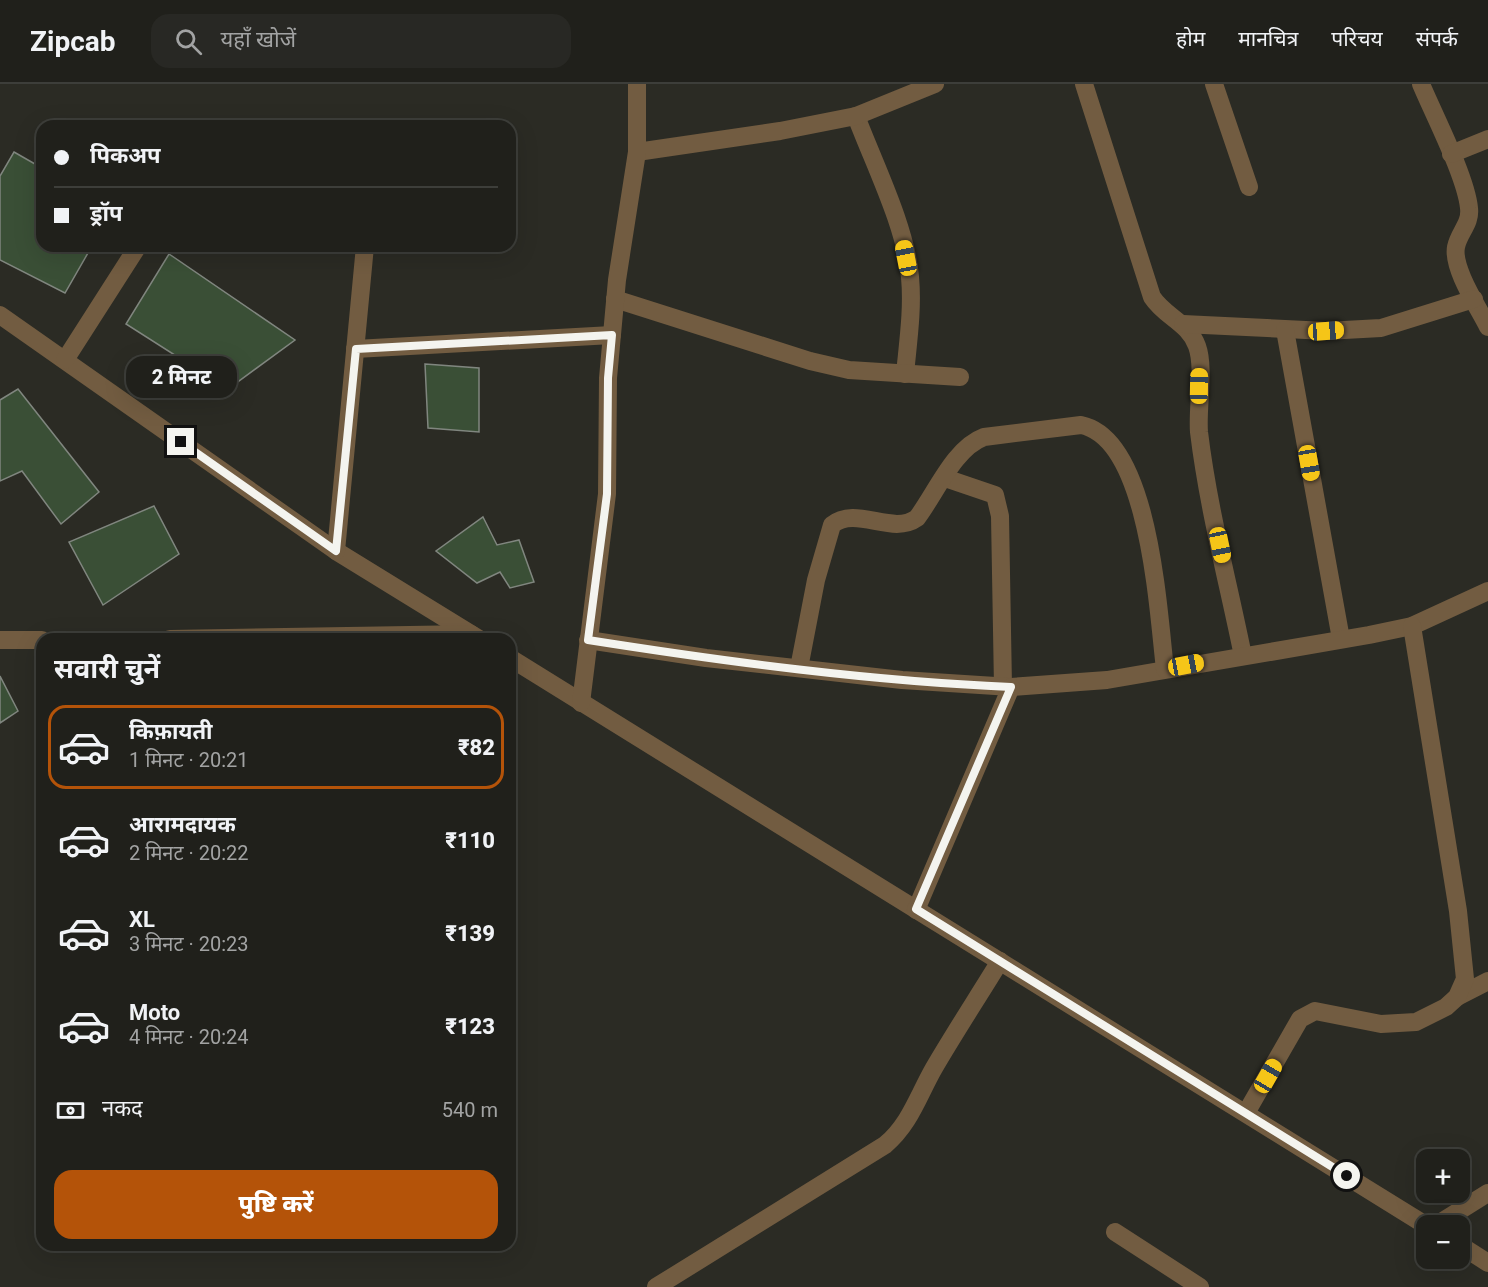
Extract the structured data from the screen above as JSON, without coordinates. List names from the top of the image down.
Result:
{
  "page": {
    "header": "Zipcab",
    "search": "यहाँ खोजें",
    "nav": [
      "होम",
      "मानचित्र",
      "परिचय",
      "संपर्क"
    ],
    "banner": ["पिकअप", "ड्रॉप"],
    "bubble": "2 मिनट",
    "heading": "सवारी चुनें",
    "list": [
      {
        "name": "किफ़ायती",
        "note": "1 मिनट · 20:21",
        "value": "₹82"
      },
      {
        "name": "आरामदायक",
        "note": "2 मिनट · 20:22",
        "value": "₹110"
      },
      {
        "name": "XL",
        "note": "3 मिनट · 20:23",
        "value": "₹139"
      },
      {
        "name": "Moto",
        "note": "4 मिनट · 20:24",
        "value": "₹123"
      }
    ],
    "pay": ["नकद", "540 m"],
    "map_buttons": ["+", "−"],
    "buttons": "पुष्टि करें"
  }
}
